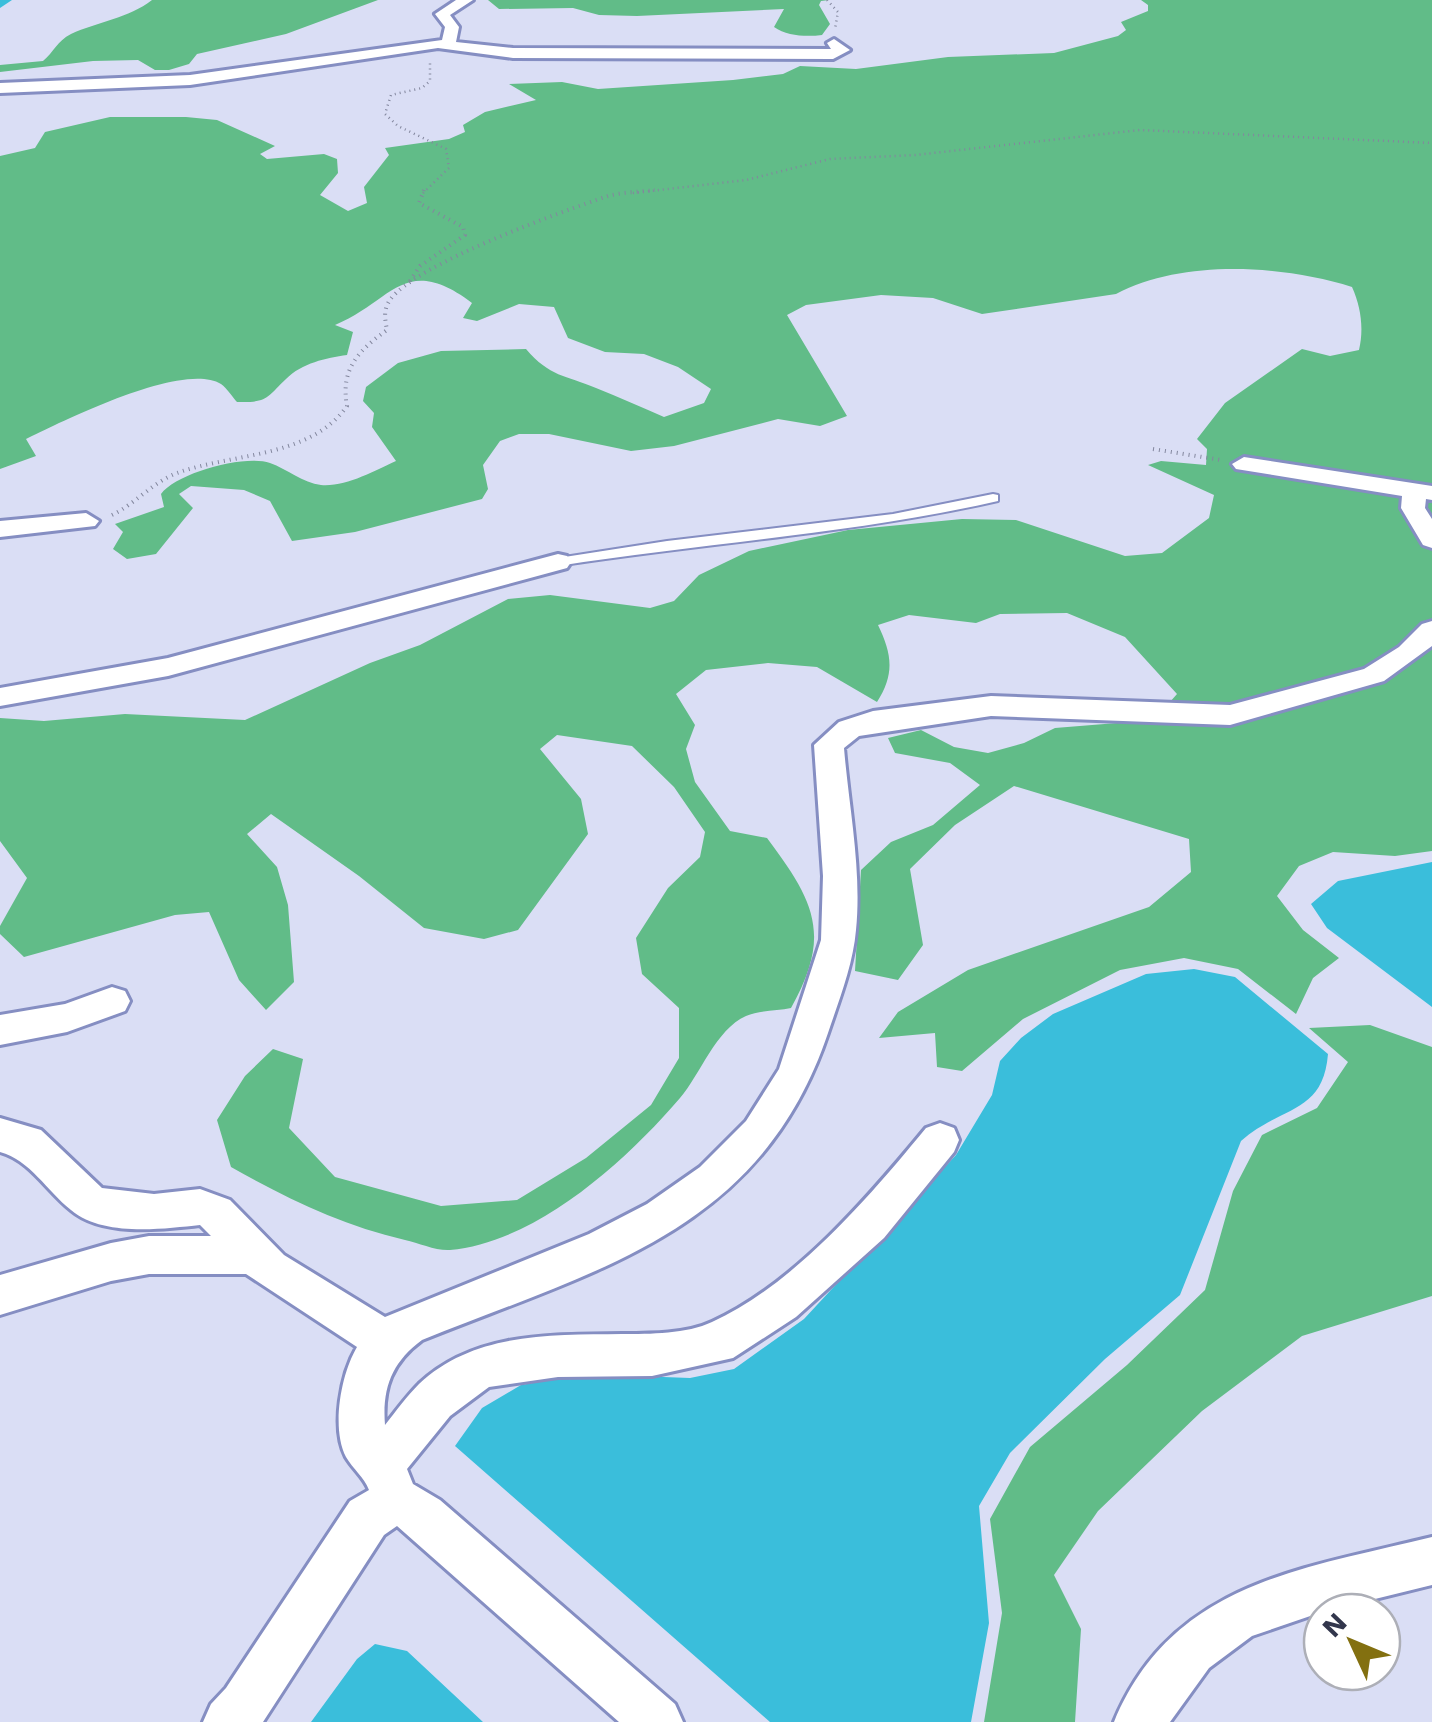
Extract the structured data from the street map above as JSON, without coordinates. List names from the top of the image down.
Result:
{
  "north": "top left"
}
